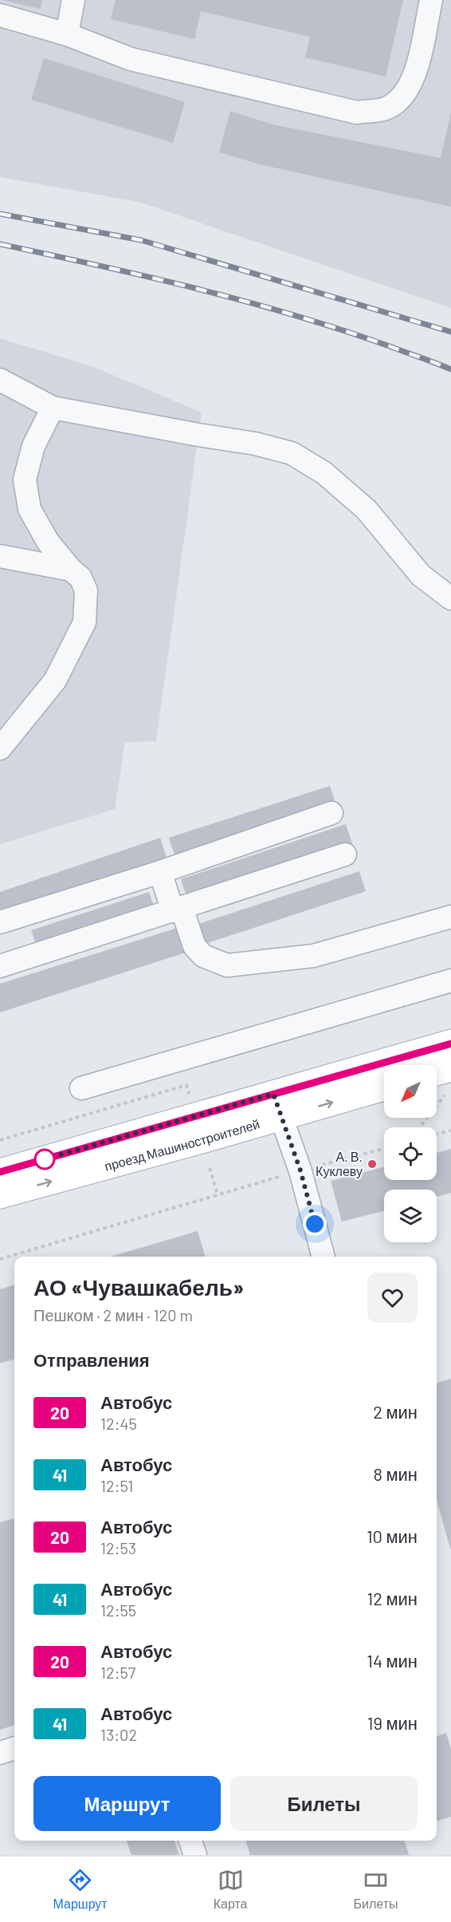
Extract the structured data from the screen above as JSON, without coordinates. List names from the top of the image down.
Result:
{
  "streets": {
    "main road": ["проезд Машиностроителей"]
  },
  "places": ["А. В. Куклеву"],
  "lines": ["bus line 20"],
  "north": "bottom left",
  "page": {
    "heading": [
      ["АО «Чувашкабель»", "Пешком · 2 мин · 120 m"],
      "Отправления"
    ],
    "list": [
      {
        "mark": "20",
        "name": "Автобус",
        "note": "12:45",
        "value": "2 мин"
      },
      {
        "mark": "41",
        "name": "Автобус",
        "note": "12:51",
        "value": "8 мин"
      },
      {
        "mark": "20",
        "name": "Автобус",
        "note": "12:53",
        "value": "10 мин"
      },
      {
        "mark": "41",
        "name": "Автобус",
        "note": "12:55",
        "value": "12 мин"
      },
      {
        "mark": "20",
        "name": "Автобус",
        "note": "12:57",
        "value": "14 мин"
      },
      {
        "mark": "41",
        "name": "Автобус",
        "note": "13:02",
        "value": "19 мин"
      }
    ],
    "buttons": ["Маршрут", "Билеты"],
    "tabs": ["Маршрут", "Карта", "Билеты"]
  }
}
